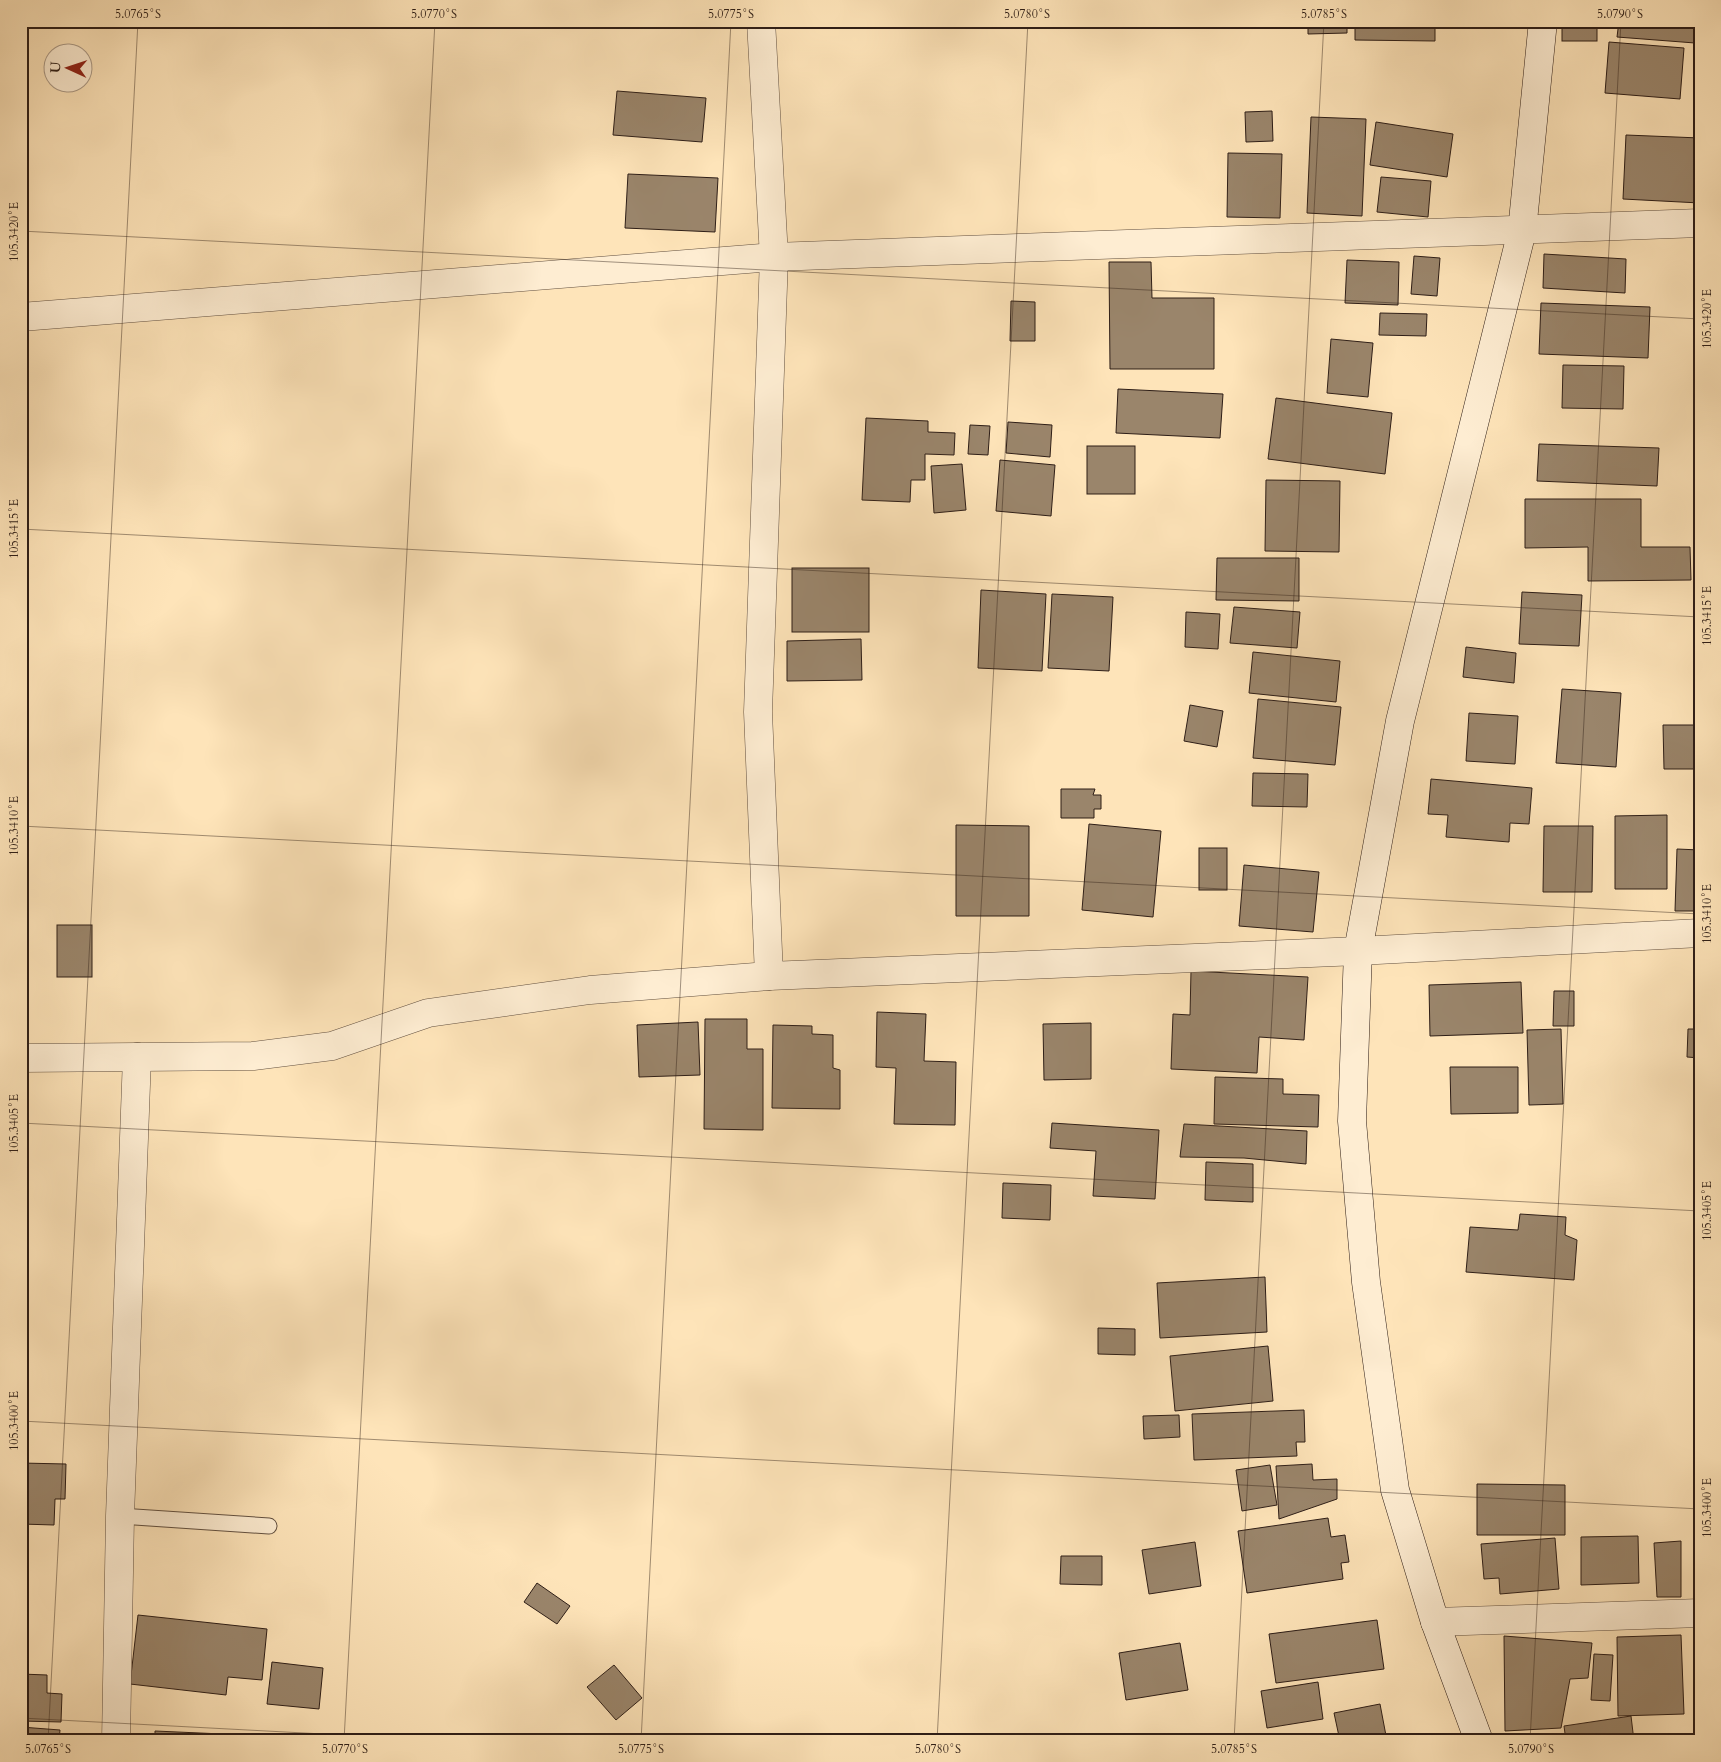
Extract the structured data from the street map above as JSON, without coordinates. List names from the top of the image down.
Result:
{
  "north": "left",
  "coordinates": [
    "5.0765°S",
    "5.0770°S",
    "5.0775°S",
    "5.0780°S",
    "5.0785°S",
    "5.0790°S",
    "105.3420°E",
    "105.3415°E",
    "105.3410°E",
    "105.3405°E",
    "105.3400°E"
  ]
}
